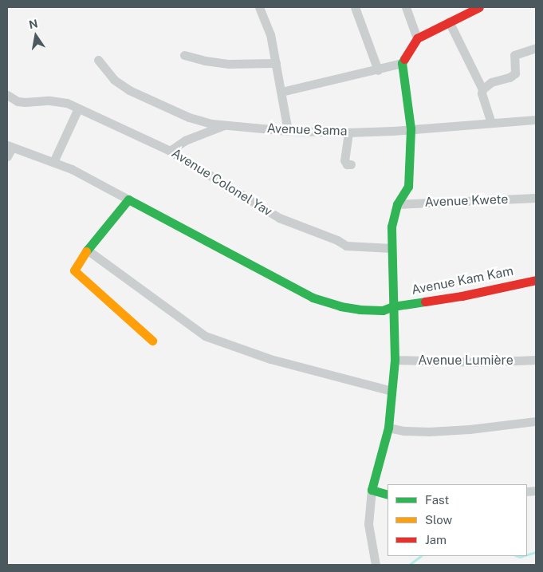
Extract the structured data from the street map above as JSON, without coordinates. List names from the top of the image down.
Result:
{
  "streets": {
    "street": [
      "Avenue Sama",
      "Avenue Colonel Yav",
      "Avenue Kwete",
      "Avenue Kam Kam",
      "Avenue Lumière"
    ]
  },
  "legend": ["Fast", "Slow", "Jam"],
  "north": "top"
}
